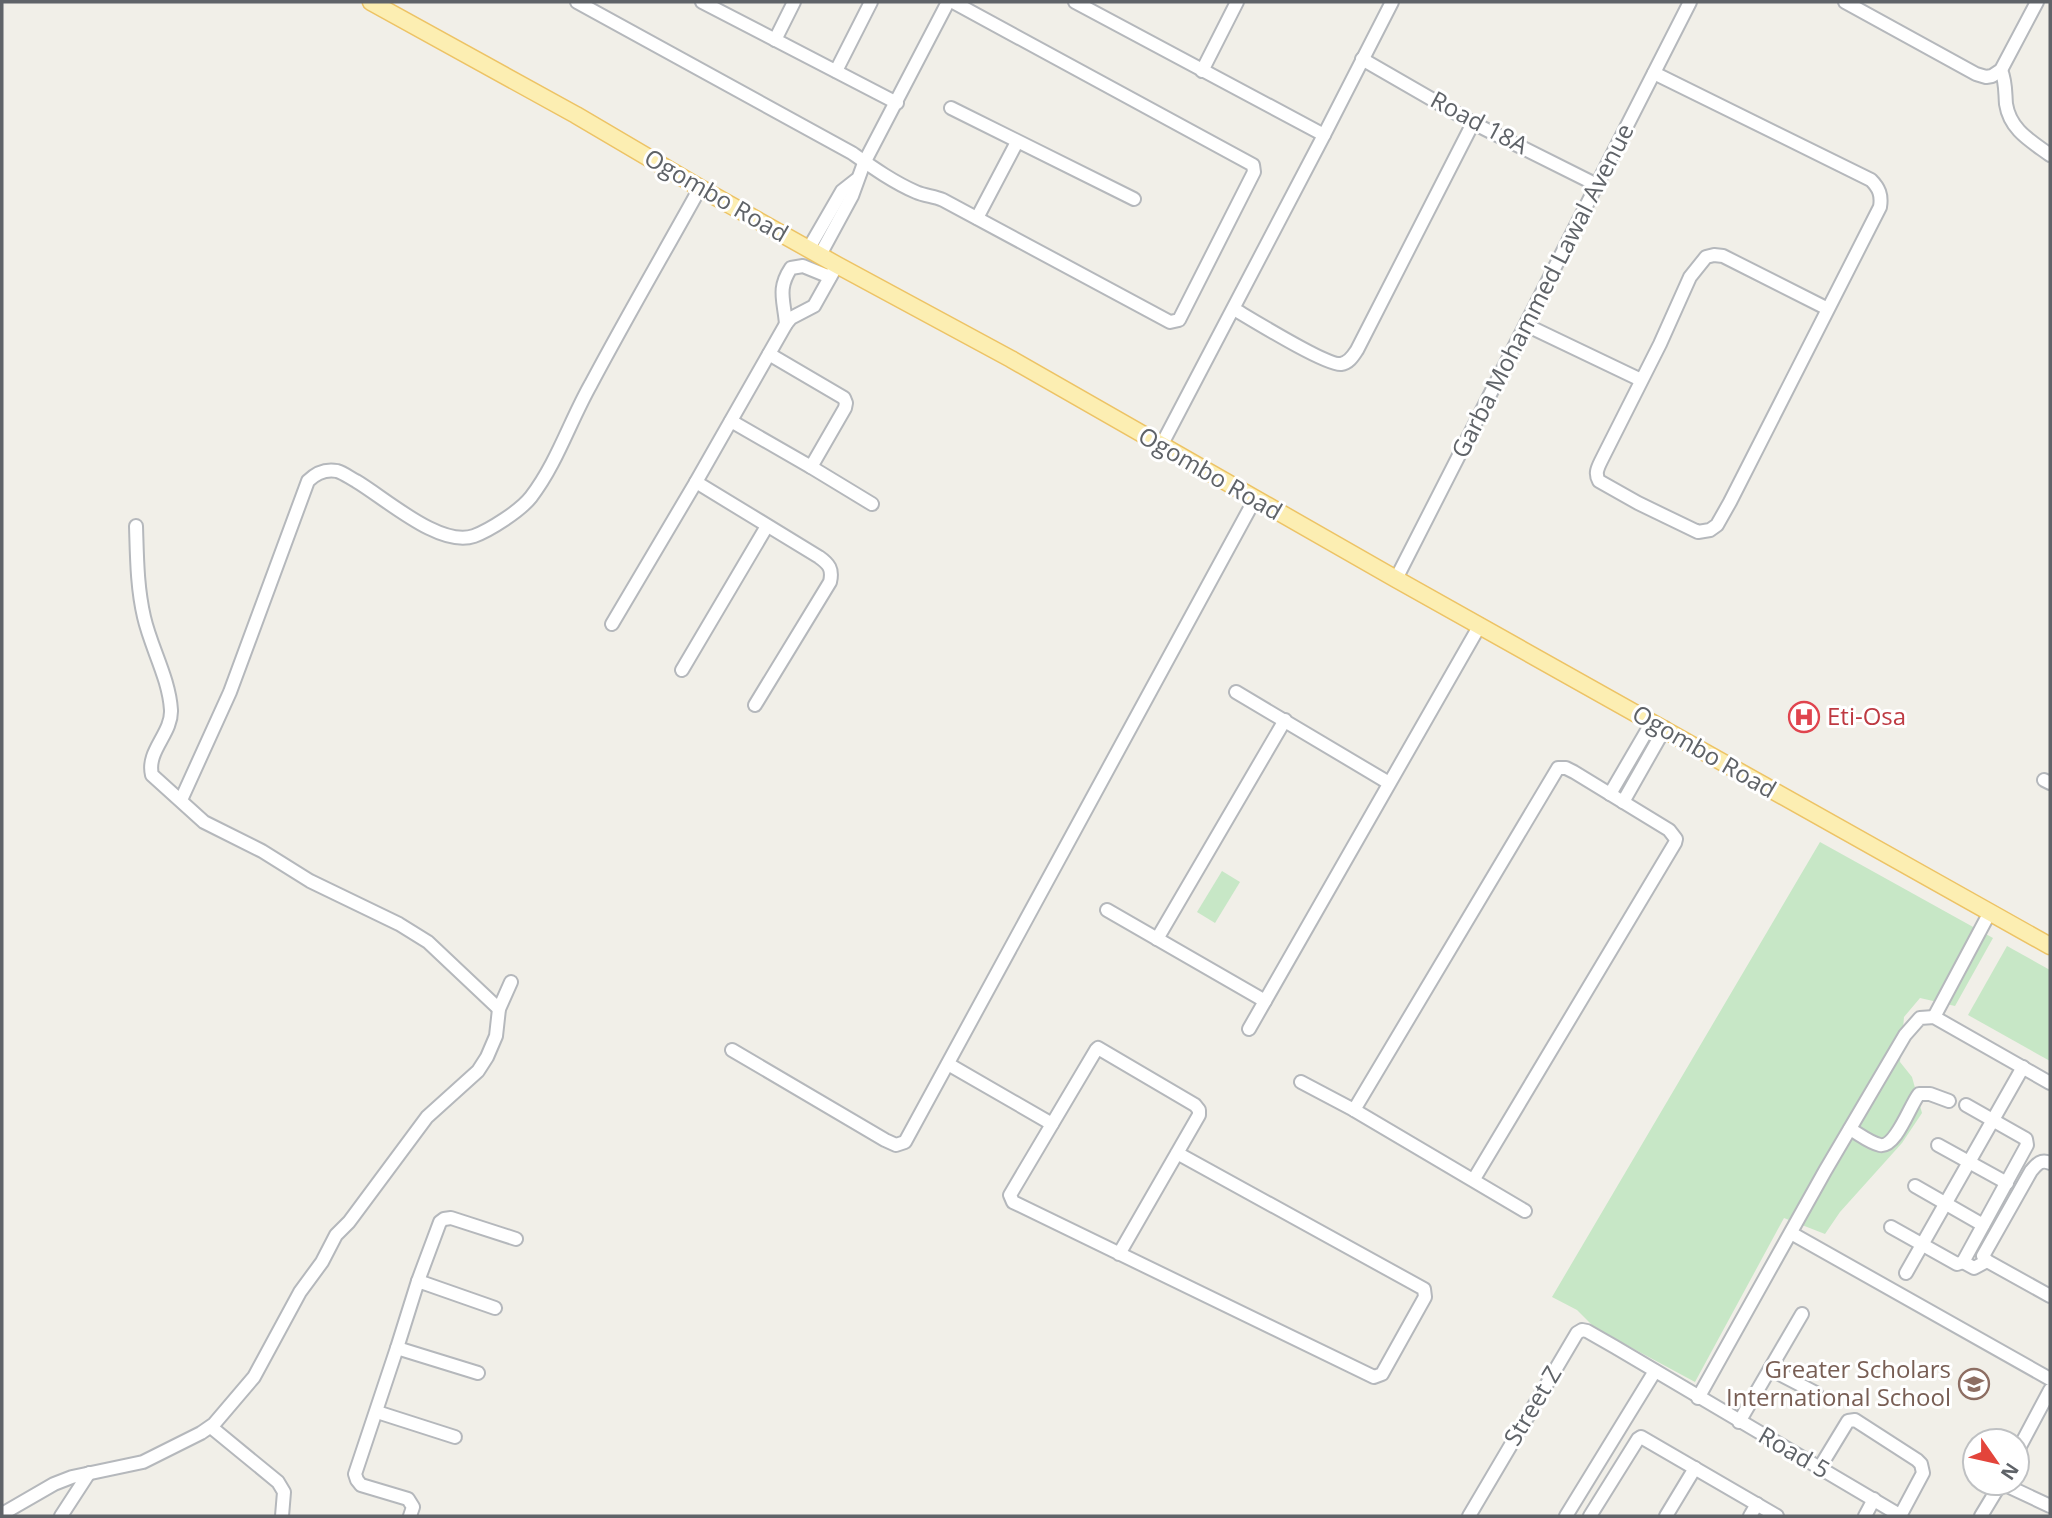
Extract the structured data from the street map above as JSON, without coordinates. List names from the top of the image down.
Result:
{
  "streets": {
    "main road": ["Ogombo Road"],
    "street": [
      "Road 18A",
      "Garba Mohammed Lawal Avenue",
      "Street Z",
      "Road 5"
    ]
  },
  "crossings": [
    ["Road 18A", "Garba Mohammed Lawal Avenue"],
    ["Ogombo Road", "Garba Mohammed Lawal Avenue"],
    ["Street Z", "Road 5"]
  ],
  "places": {
    "hospital": ["Eti-Osa"],
    "school or university": ["Greater Scholars International School"]
  },
  "north": "bottom right"
}
